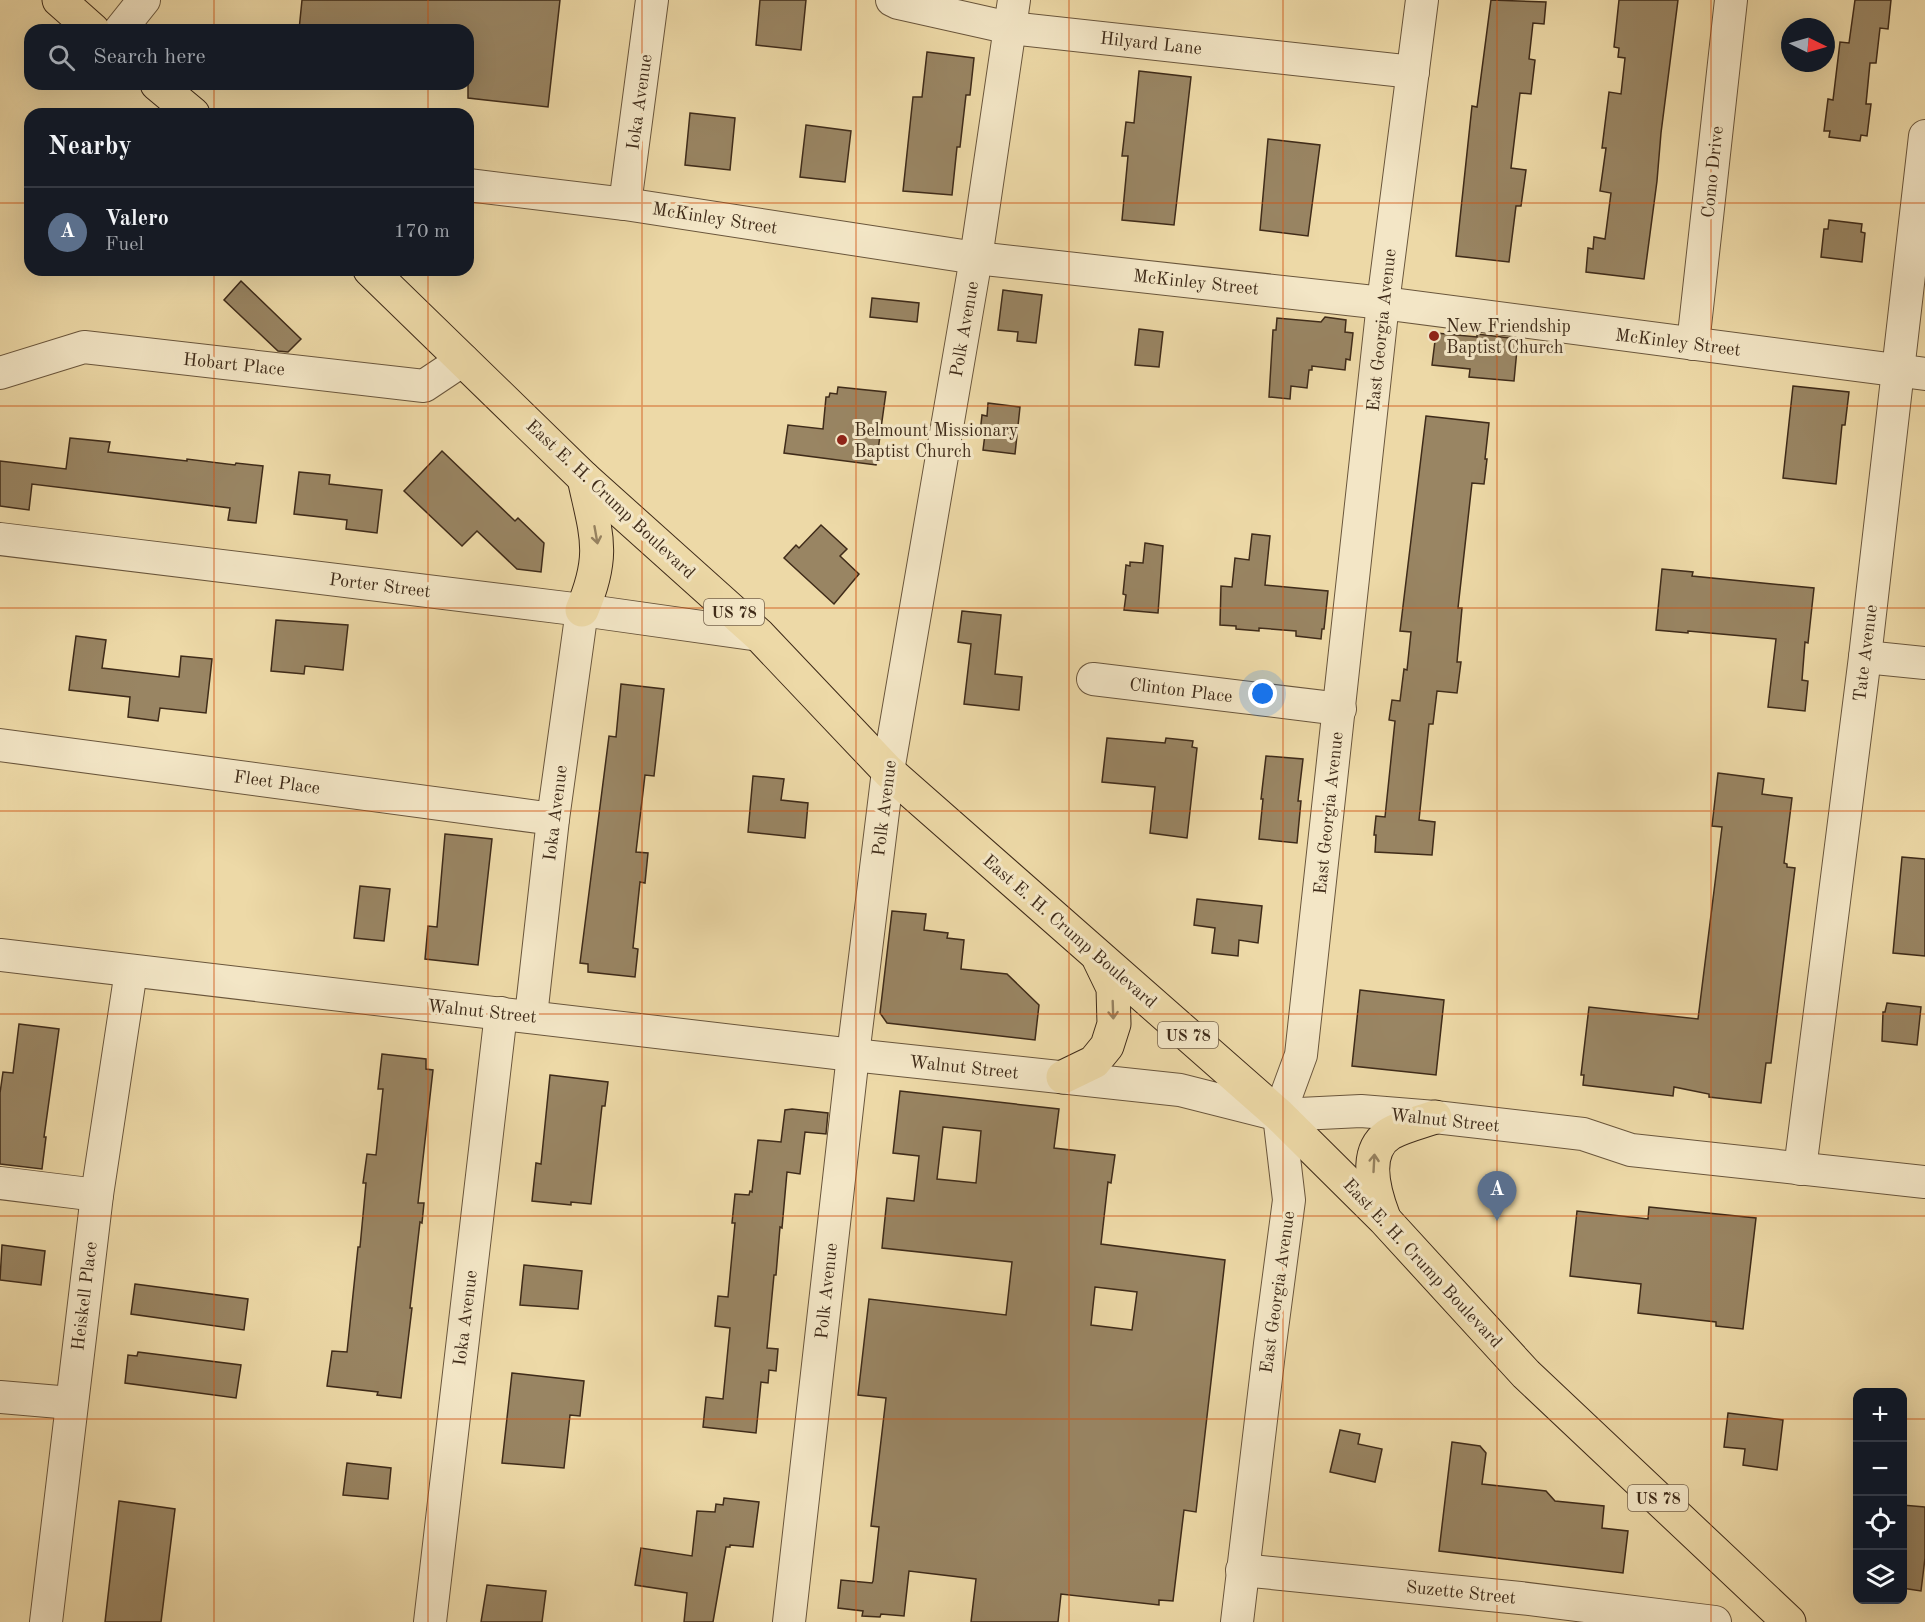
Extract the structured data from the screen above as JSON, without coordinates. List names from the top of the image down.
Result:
{
  "streets": {
    "main road": ["East E. H. Crump Boulevard", "US 78"],
    "street": [
      "Hilyard Lane",
      "Ioka Avenue",
      "Como Drive",
      "McKinley Street",
      "Polk Avenue",
      "East Georgia Avenue",
      "Hobart Place",
      "Porter Street",
      "Tate Avenue",
      "Clinton Place",
      "Fleet Place",
      "Walnut Street",
      "Heiskell Place",
      "Suzette Street"
    ]
  },
  "crossings": [
    ["Hilyard Lane", "Polk Avenue"],
    ["Hilyard Lane", "East Georgia Avenue"],
    ["Ioka Avenue", "McKinley Street"],
    ["Ioka Avenue", "Porter Street"],
    ["Ioka Avenue", "Fleet Place"],
    ["Ioka Avenue", "Walnut Street"],
    ["Como Drive", "McKinley Street"],
    ["McKinley Street", "Polk Avenue"],
    ["McKinley Street", "East Georgia Avenue"],
    ["McKinley Street", "Tate Avenue"],
    ["Polk Avenue", "East E. H. Crump Boulevard"],
    ["Polk Avenue", "Walnut Street"],
    ["East Georgia Avenue", "East E. H. Crump Boulevard"],
    ["East Georgia Avenue", "Clinton Place"],
    ["East Georgia Avenue", "Walnut Street"],
    ["East Georgia Avenue", "Suzette Street"],
    ["Hobart Place", "East E. H. Crump Boulevard"],
    ["East E. H. Crump Boulevard", "Porter Street"],
    ["East E. H. Crump Boulevard", "Walnut Street"],
    ["Tate Avenue", "Walnut Street"],
    ["Walnut Street", "Heiskell Place"]
  ],
  "places": ["New Friendship Baptist Church", "Belmount Missionary Baptist Church"],
  "north": "right",
  "page": {
    "search": "Search here",
    "heading": "Nearby",
    "list": [
      {
        "mark": "A",
        "name": "Valero",
        "note": "Fuel",
        "value": "170 m"
      }
    ],
    "pins": "A",
    "map_buttons": ["+", "−"]
  }
}
